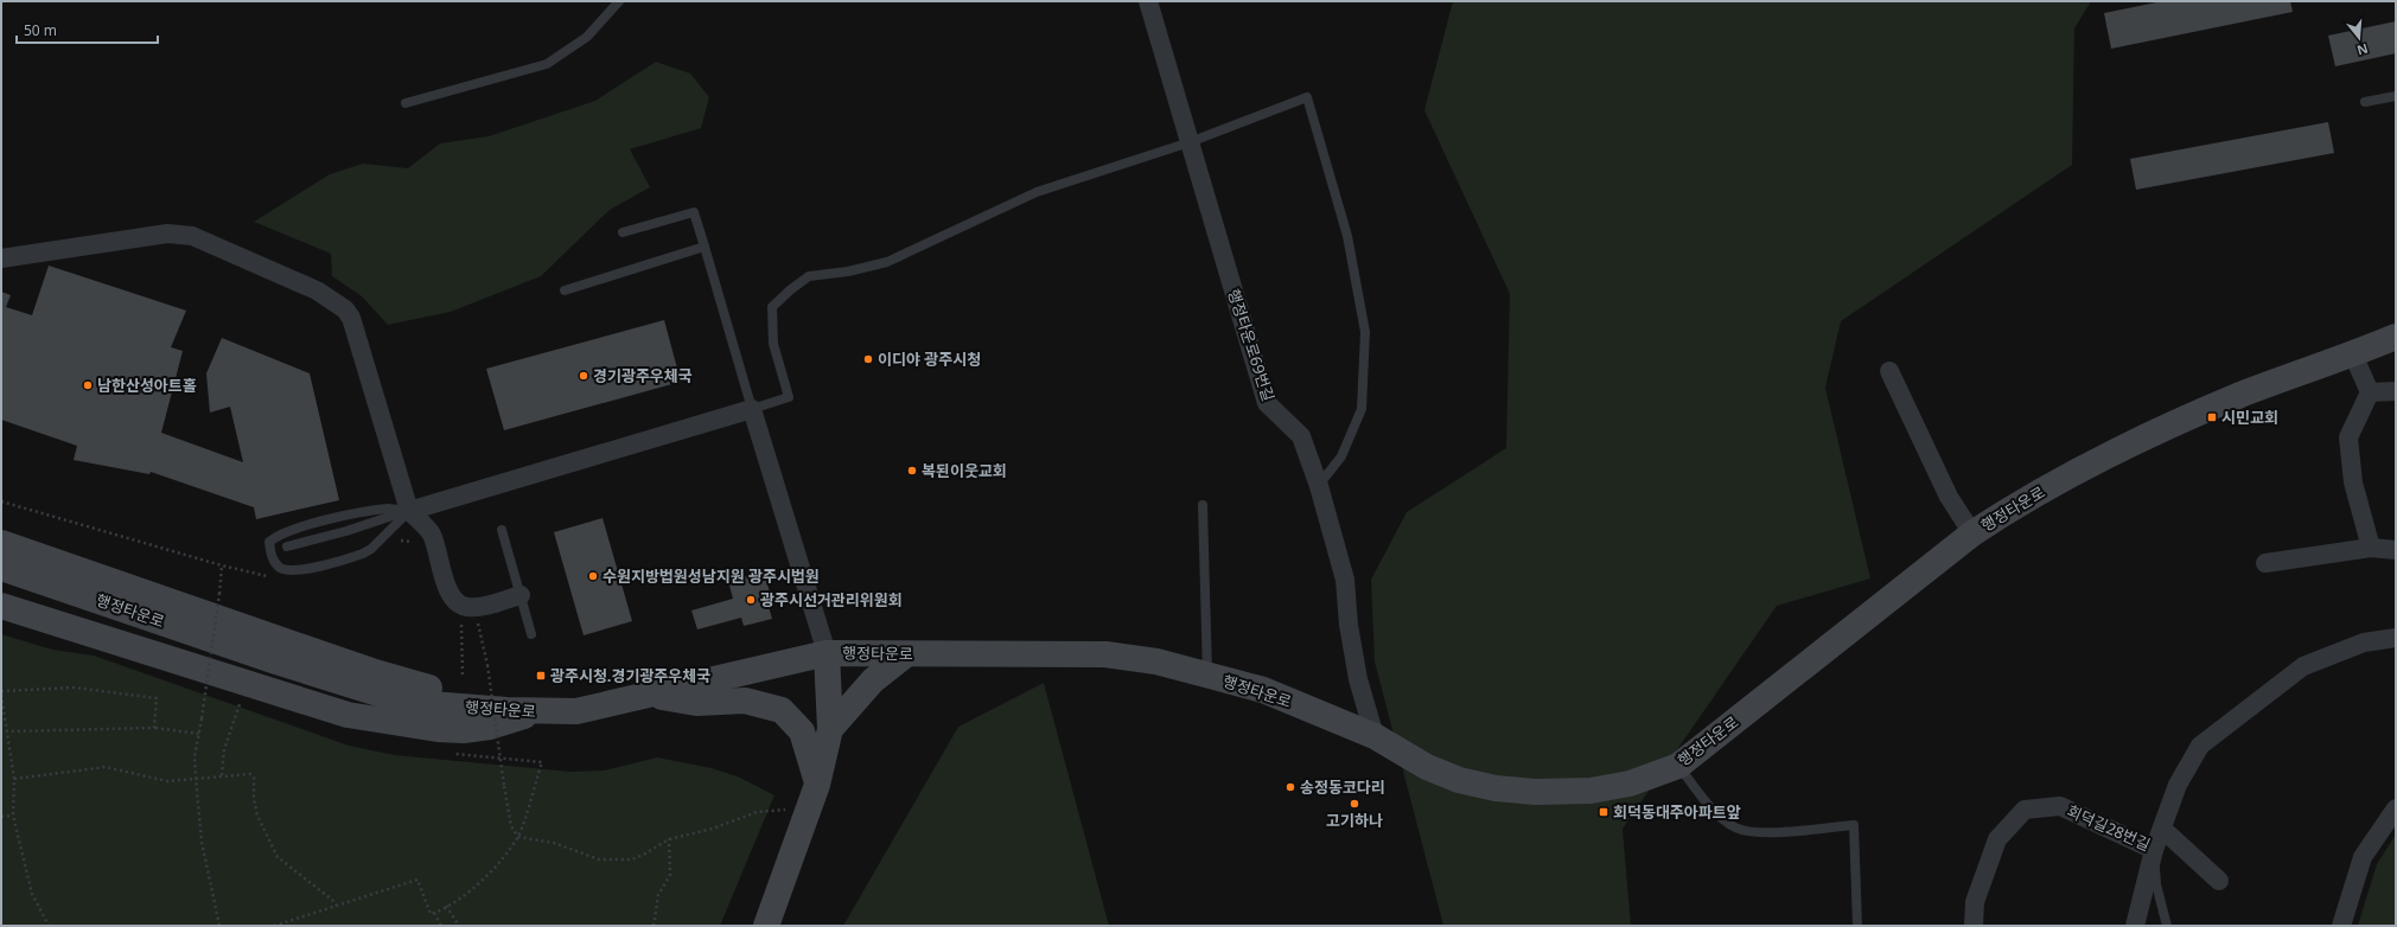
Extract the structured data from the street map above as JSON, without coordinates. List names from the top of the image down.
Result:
{
  "streets": {
    "street": ["행정타운로69번길", "행정타운로", "회덕길28번길"]
  },
  "crossings": [
    ["행정타운로69번길", "행정타운로"]
  ],
  "places": {
    "other": [
      "이디야 광주시청",
      "경기광주우체국",
      "남한산성아트홀",
      "복된이웃교회",
      "수원지방법원성남지원 광주시법원",
      "광주시선거관리위원회",
      "송정동코다리",
      "고기하나"
    ],
    "transit": ["시민교회", "광주시청.경기광주우체국", "회덕동대주아파트앞"]
  },
  "scale_bar": "50 m",
  "north": "bottom"
}
